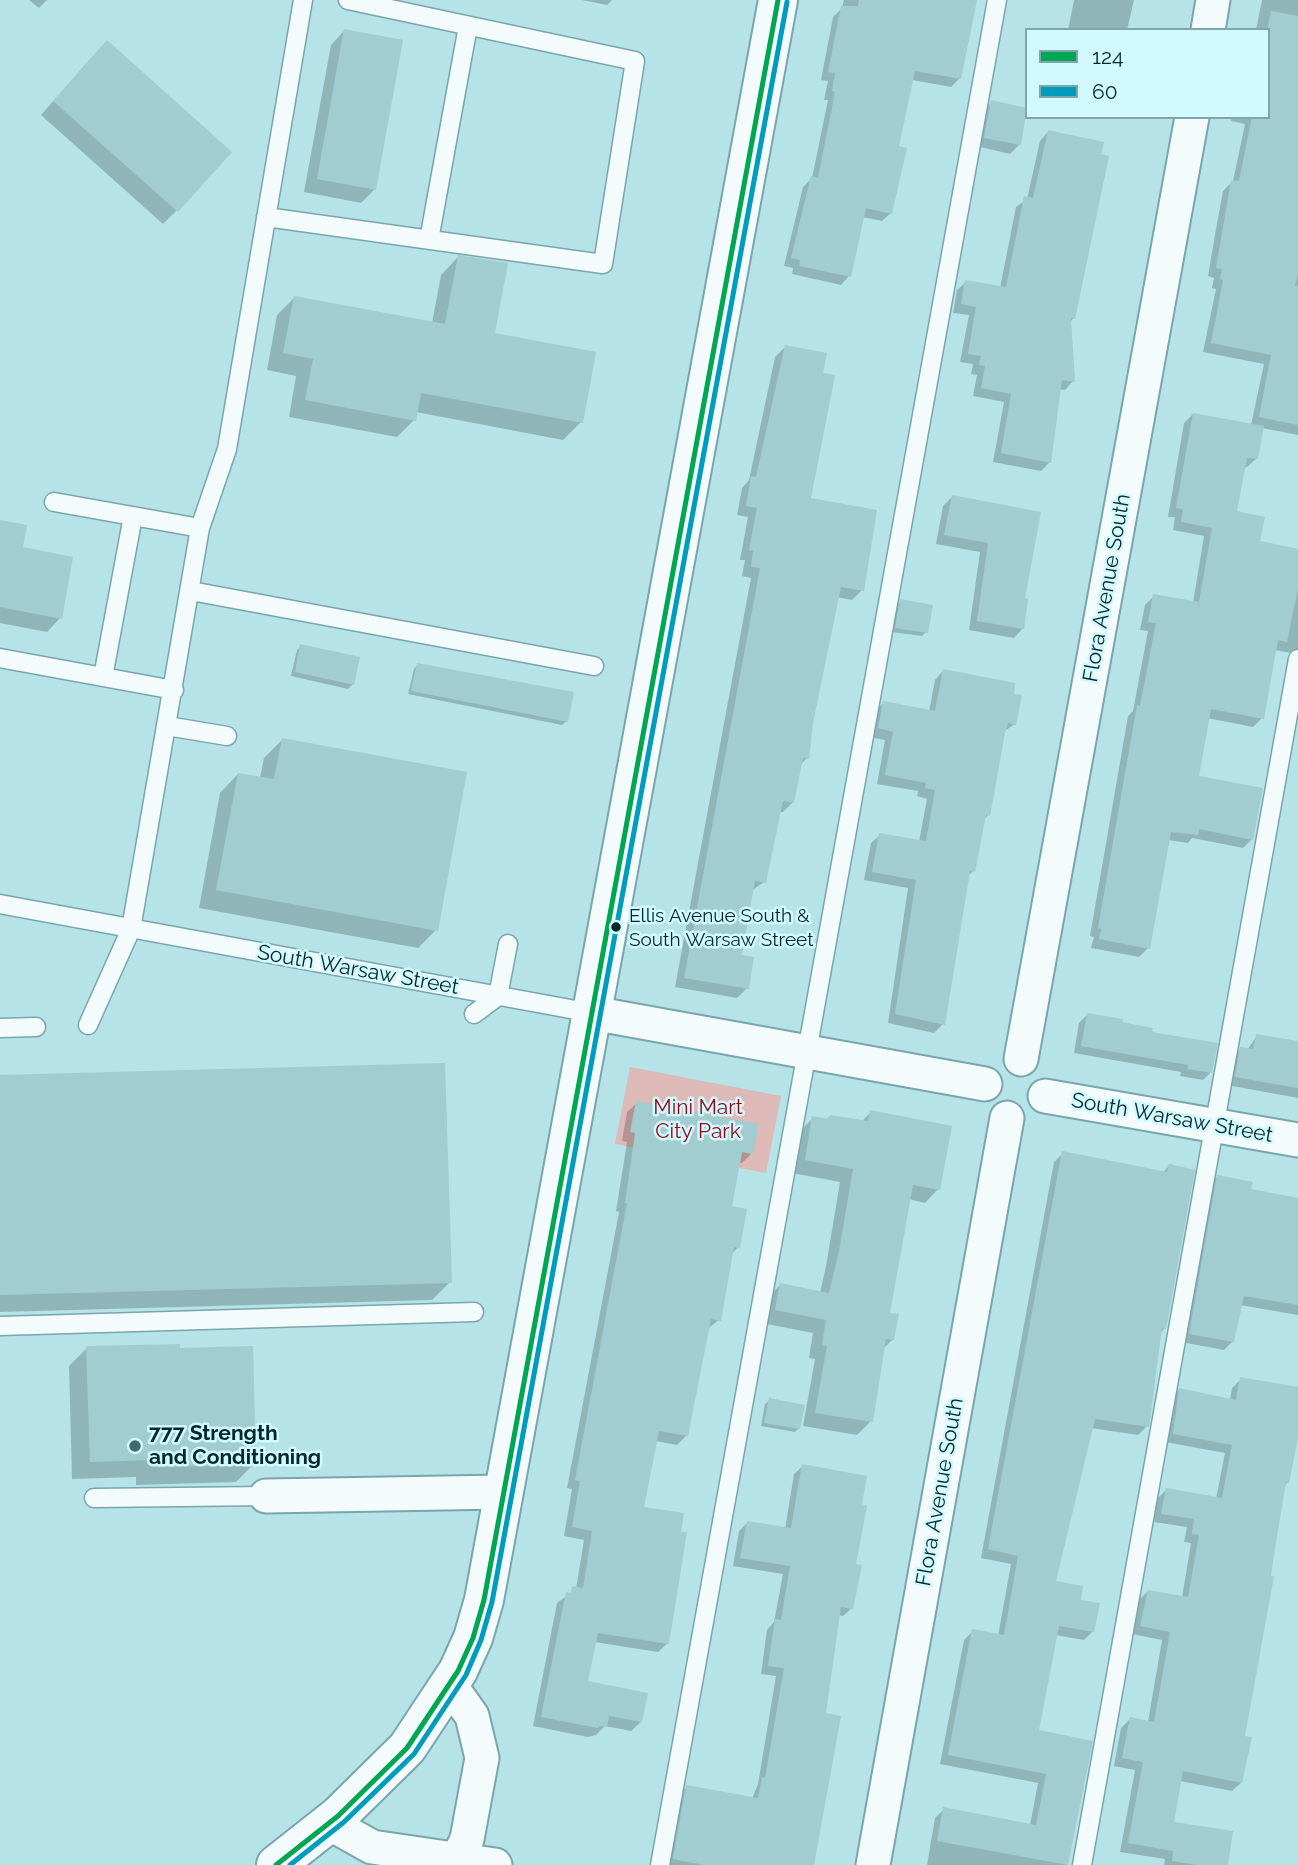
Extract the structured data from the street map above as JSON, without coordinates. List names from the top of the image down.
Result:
{
  "streets": {
    "street": ["Flora Avenue South", "South Warsaw Street"]
  },
  "crossings": [
    ["Flora Avenue South", "South Warsaw Street"]
  ],
  "parks": ["Mini Mart City Park"],
  "places": ["Ellis Avenue South & South Warsaw Street", "777 Strength and Conditioning"],
  "lines": ["transit line 124", "transit line 60"],
  "legend": ["124", "60"]
}
